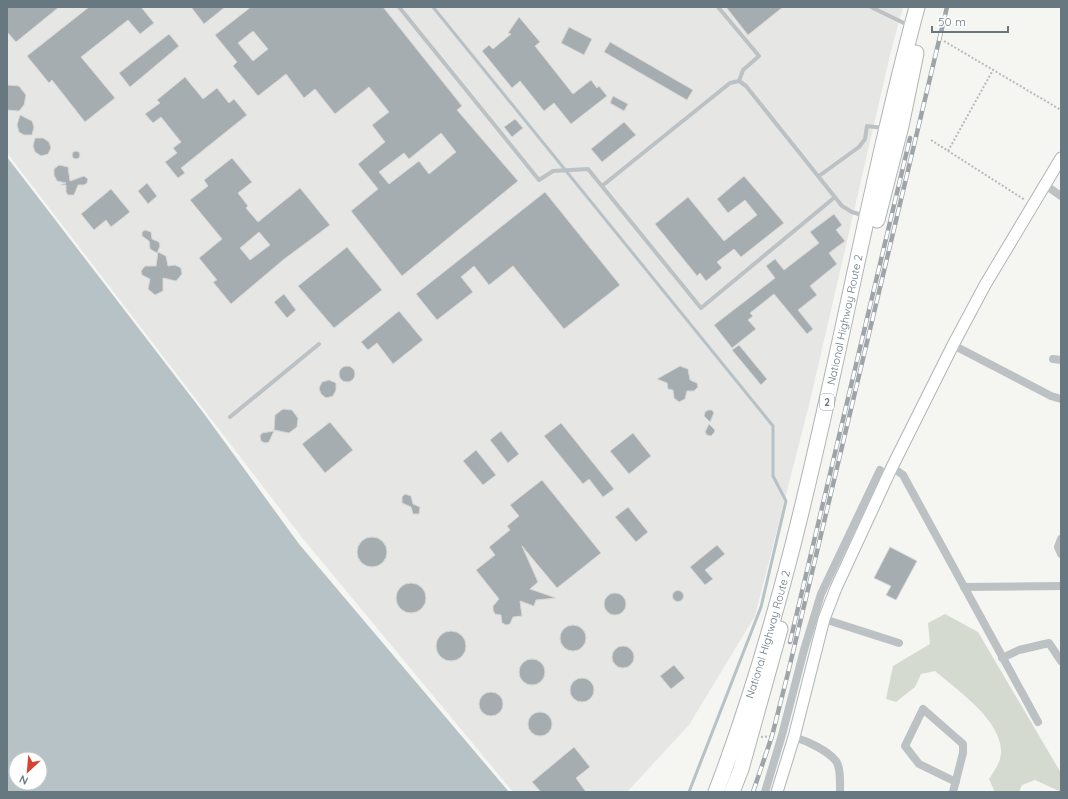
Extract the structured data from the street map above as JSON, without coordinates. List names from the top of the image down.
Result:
{
  "streets": {
    "highway": ["National Highway Route 2", "2"]
  },
  "scale_bar": "50 m",
  "north": "bottom left"
}
